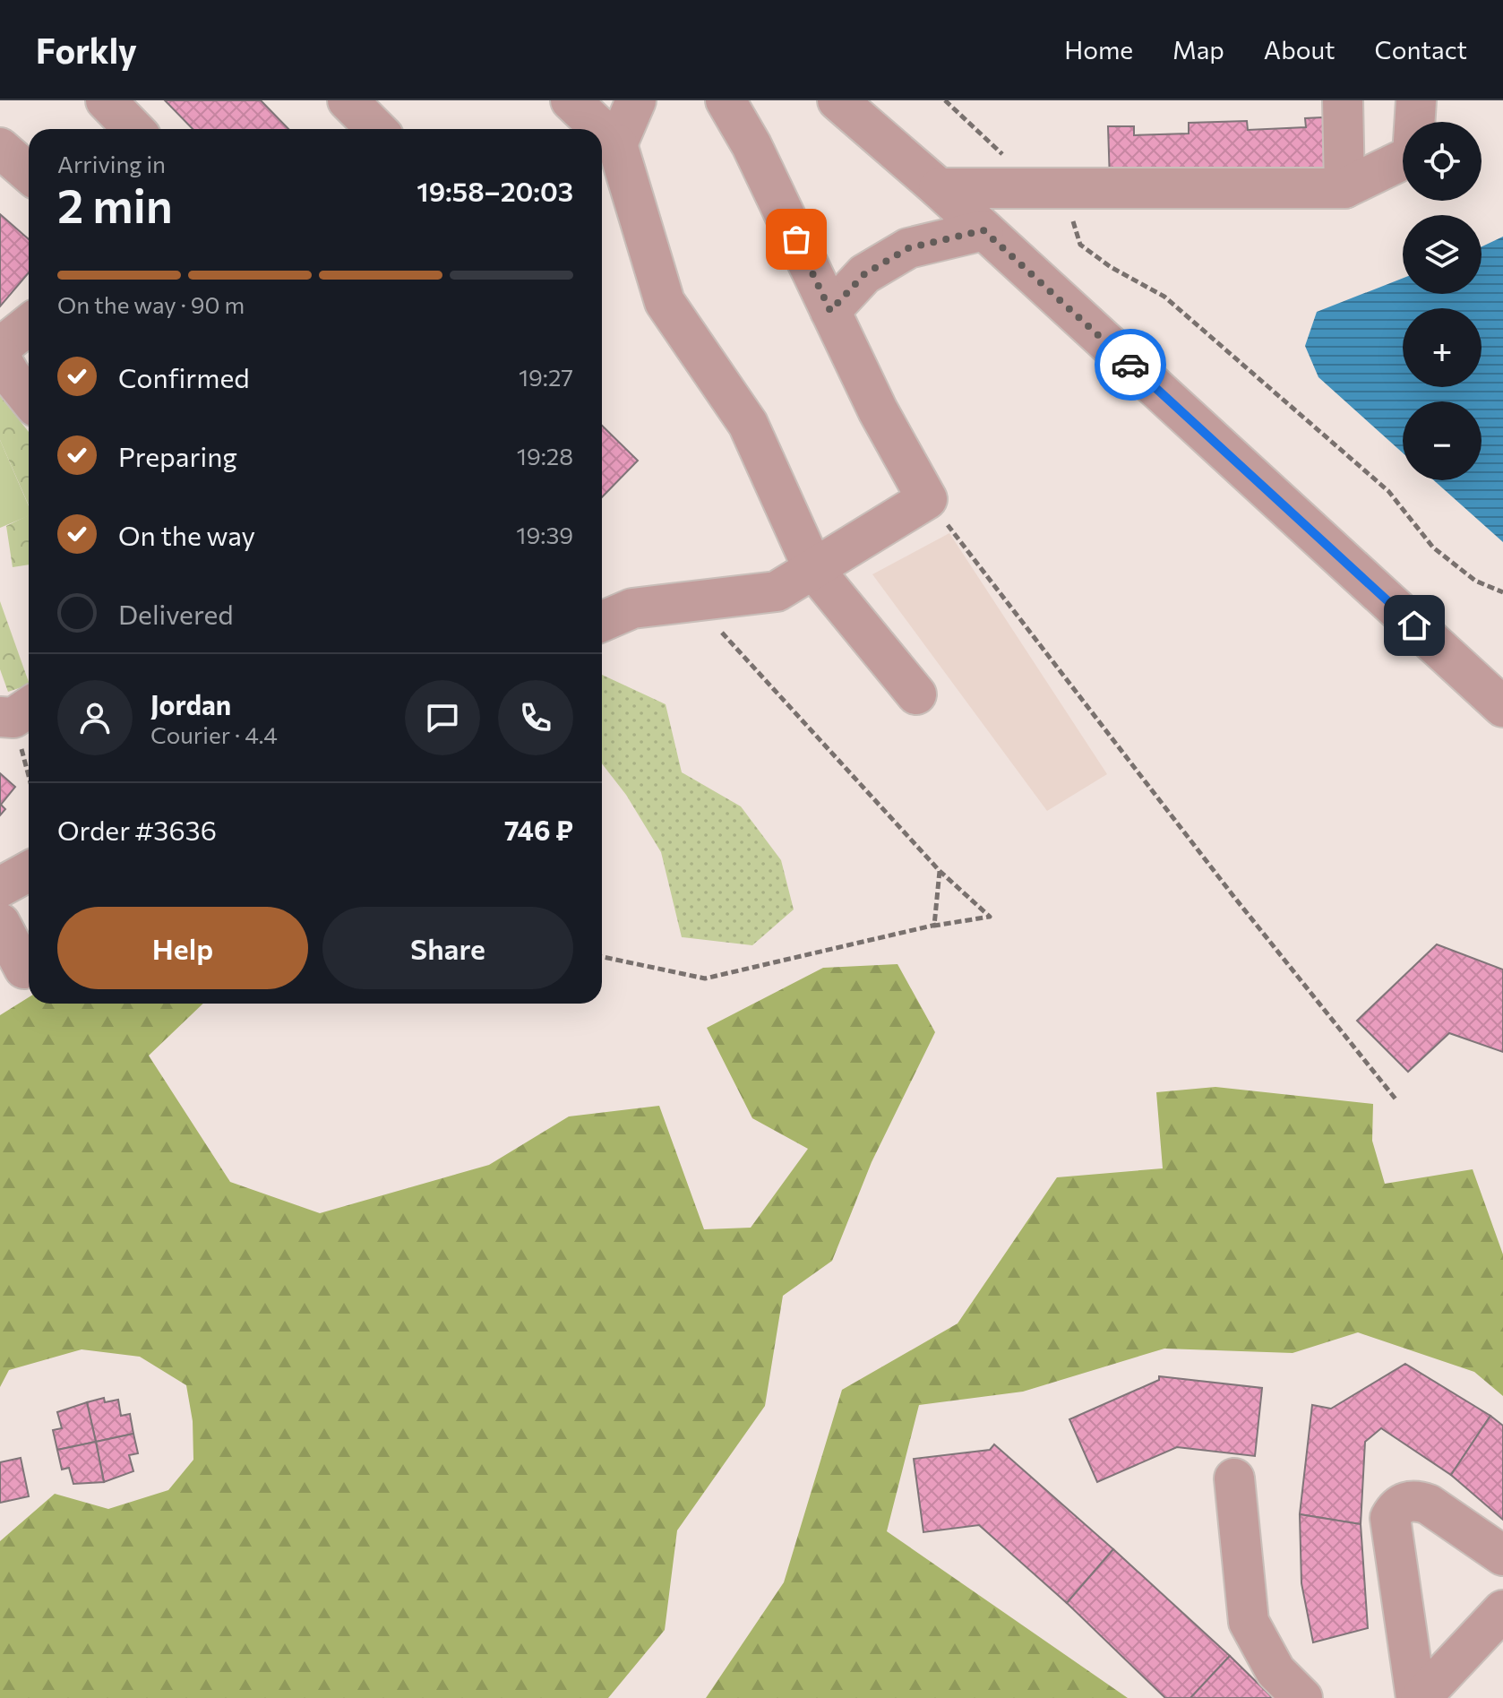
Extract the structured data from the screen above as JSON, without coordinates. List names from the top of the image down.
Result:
{
  "page": {
    "header": "Forkly",
    "nav": [
      "Home",
      "Map",
      "About",
      "Contact"
    ],
    "map_buttons": ["+", "−"],
    "heading": ["2 min", "Arriving in", "19:58–20:03"],
    "panel": [
      "Jordan",
      "Courier · 4.4",
      "Order #3636",
      "746 ₽"
    ],
    "bar": "On the way · 90 m",
    "list": [
      ["Confirmed", "19:27"],
      ["Preparing", "19:28"],
      ["On the way", "19:39"],
      "Delivered"
    ],
    "buttons": ["Help", "Share"]
  }
}
